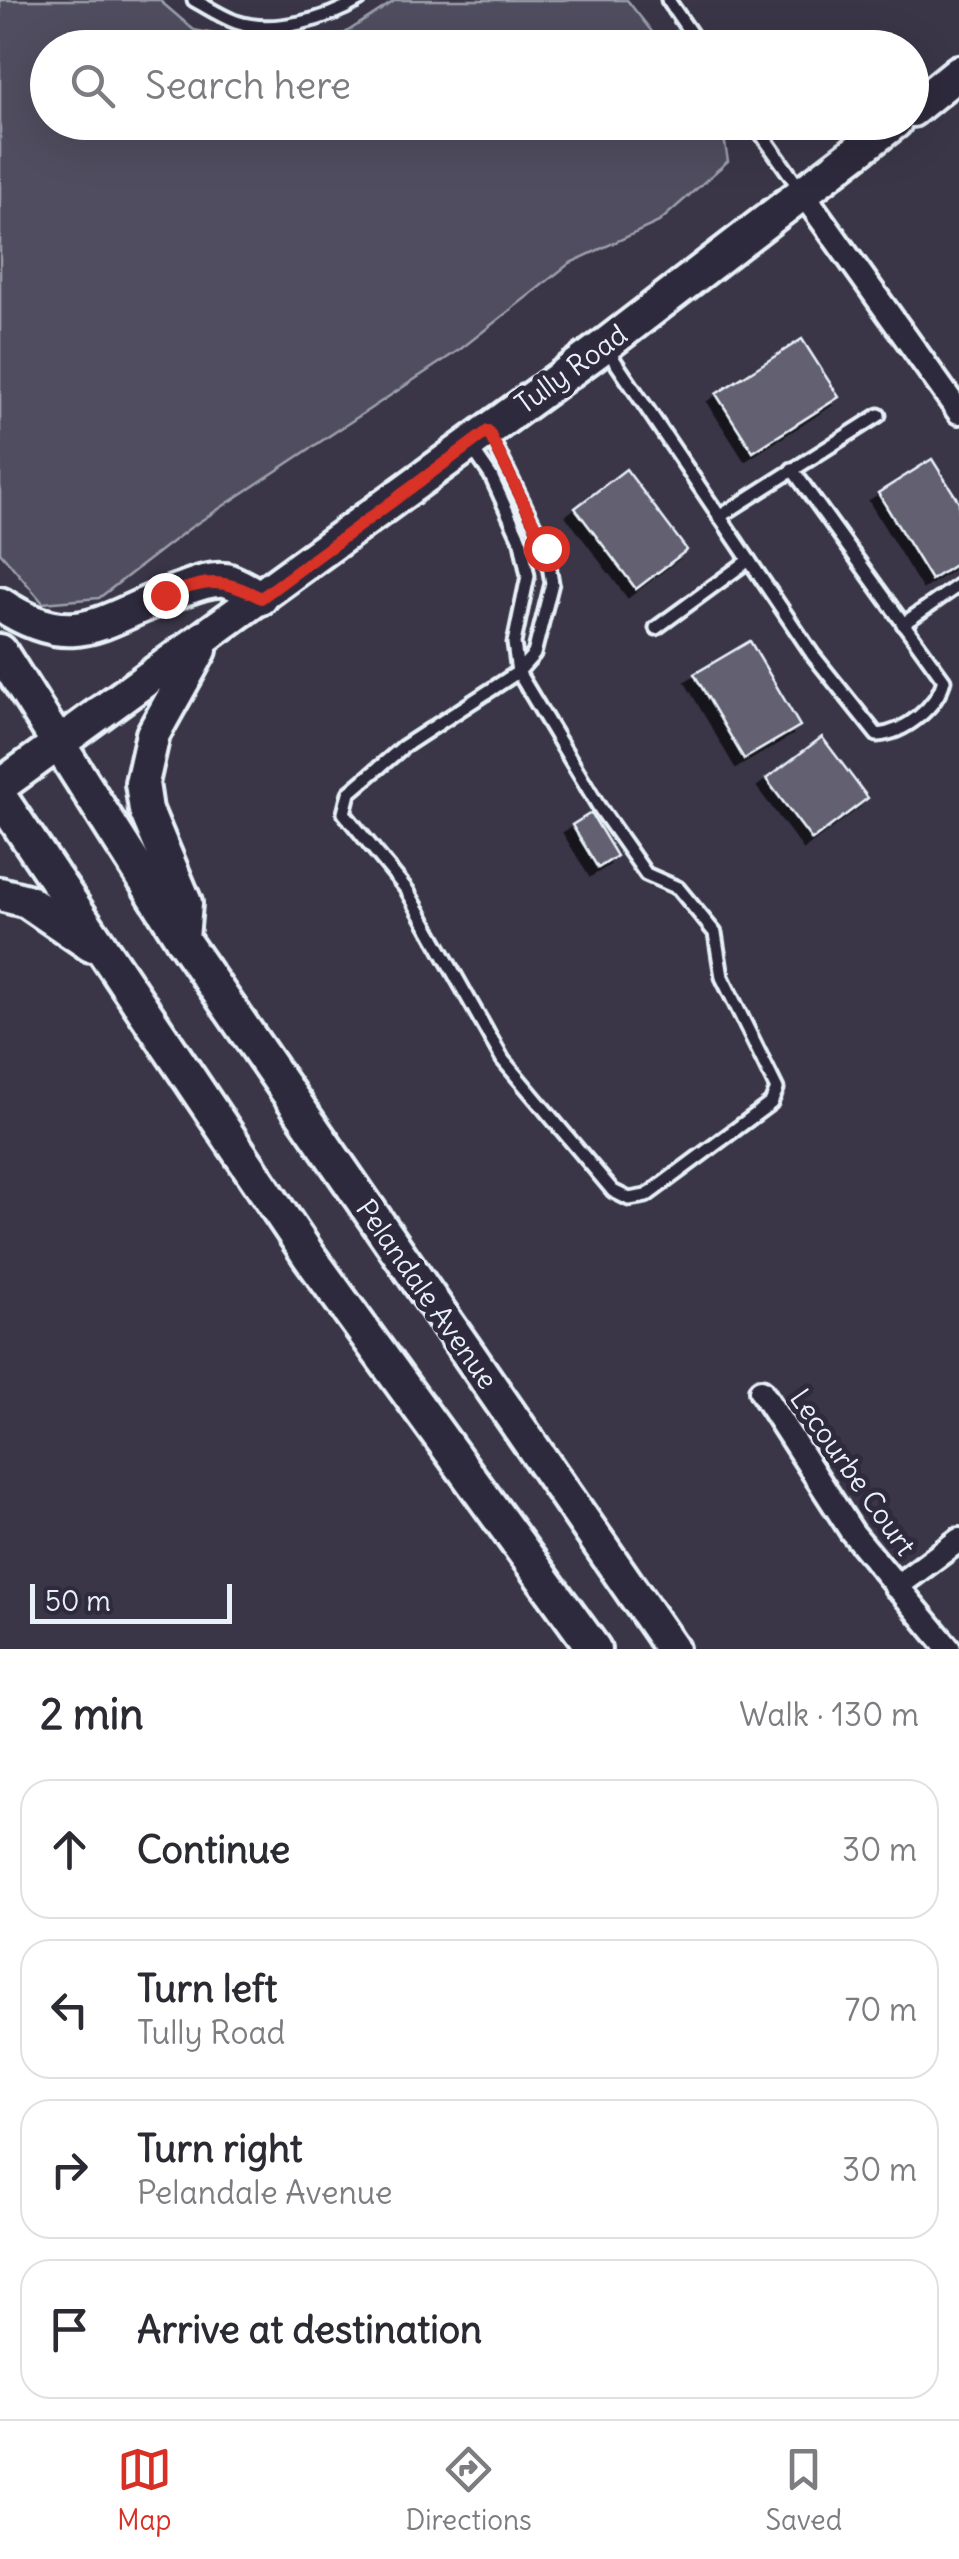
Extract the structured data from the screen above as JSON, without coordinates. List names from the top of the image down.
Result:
{
  "streets": {
    "main road": ["Tully Road", "Pelandale Avenue"],
    "street": ["Lecourbe Court"]
  },
  "crossings": [
    ["Tully Road", "Pelandale Avenue"]
  ],
  "scale_bar": "50 m",
  "page": {
    "search": "Search here",
    "scale": "50 m",
    "heading": ["2 min", "Walk · 130 m"],
    "list": [
      ["Continue", "30 m"],
      ["Turn left", "Tully Road", "70 m"],
      ["Turn right", "Pelandale Avenue", "30 m"],
      "Arrive at destination"
    ],
    "nav": ["Map", "Directions", "Saved"]
  }
}
